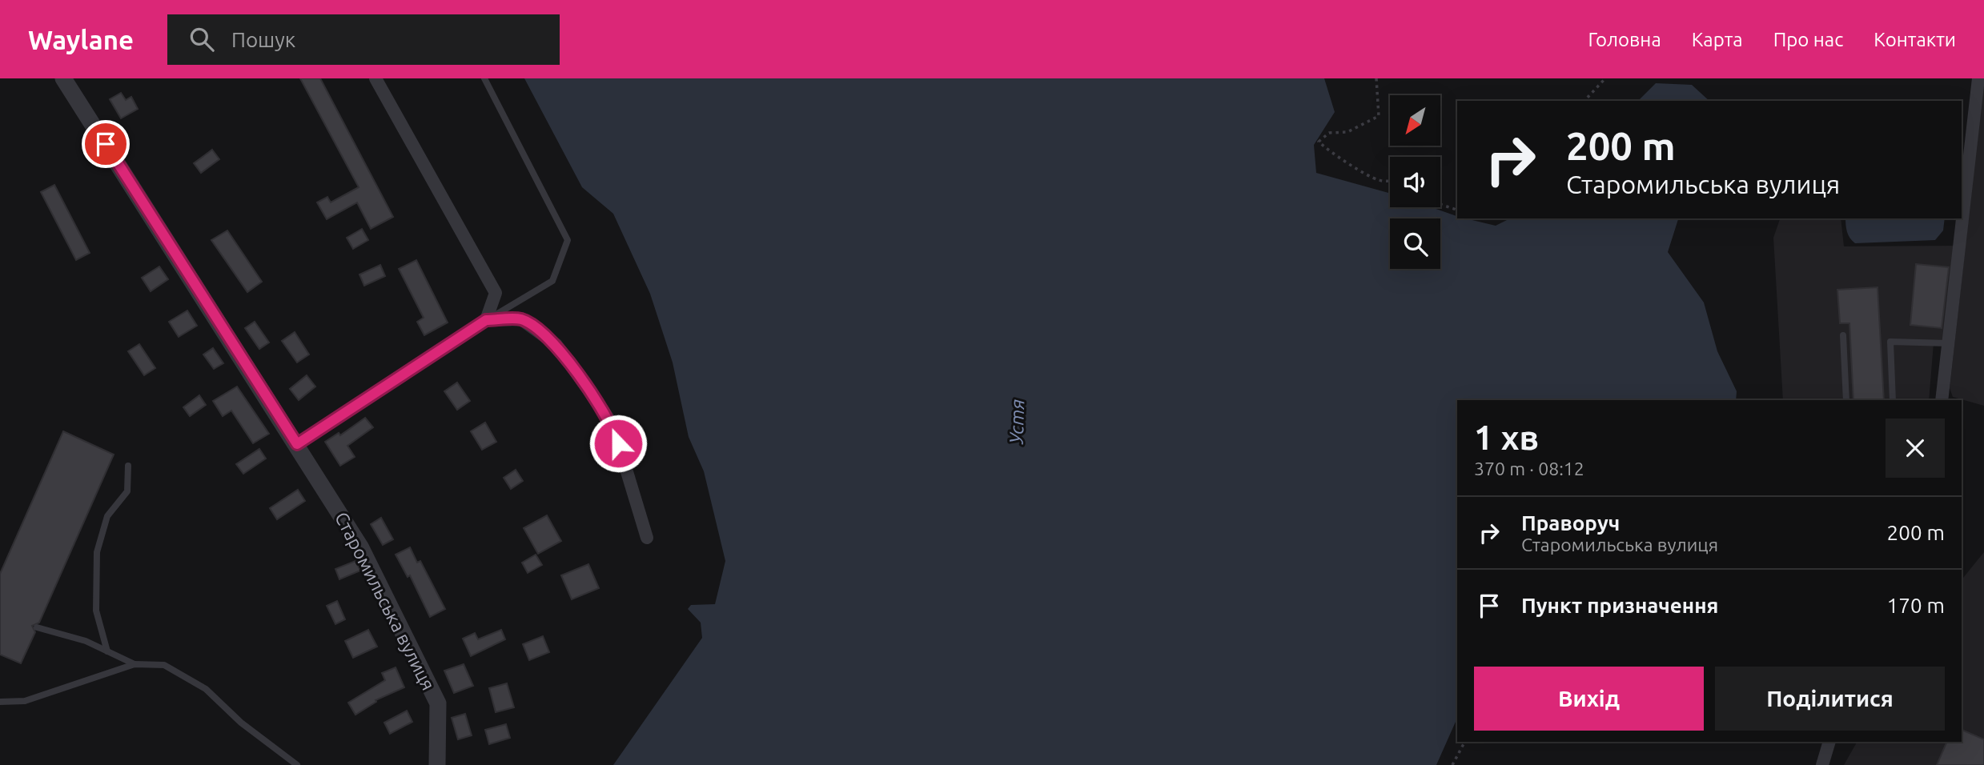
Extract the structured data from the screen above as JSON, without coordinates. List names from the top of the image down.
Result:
{
  "streets": {
    "street": ["Старомильська вулиця"]
  },
  "water": ["Устя"],
  "north": "bottom left",
  "page": {
    "header": "Waylane",
    "search": "Пошук",
    "nav": [
      "Головна",
      "Карта",
      "Про нас",
      "Контакти"
    ],
    "turn": ["200 m", "Старомильська вулиця"],
    "heading": ["1 хв", "370 m · 08:12"],
    "list": [
      {
        "name": "Праворуч",
        "note": "Старомильська вулиця",
        "value": "200 m"
      },
      {
        "name": "Пункт призначення",
        "value": "170 m"
      }
    ],
    "buttons": ["Вихід", "Поділитися"]
  }
}
